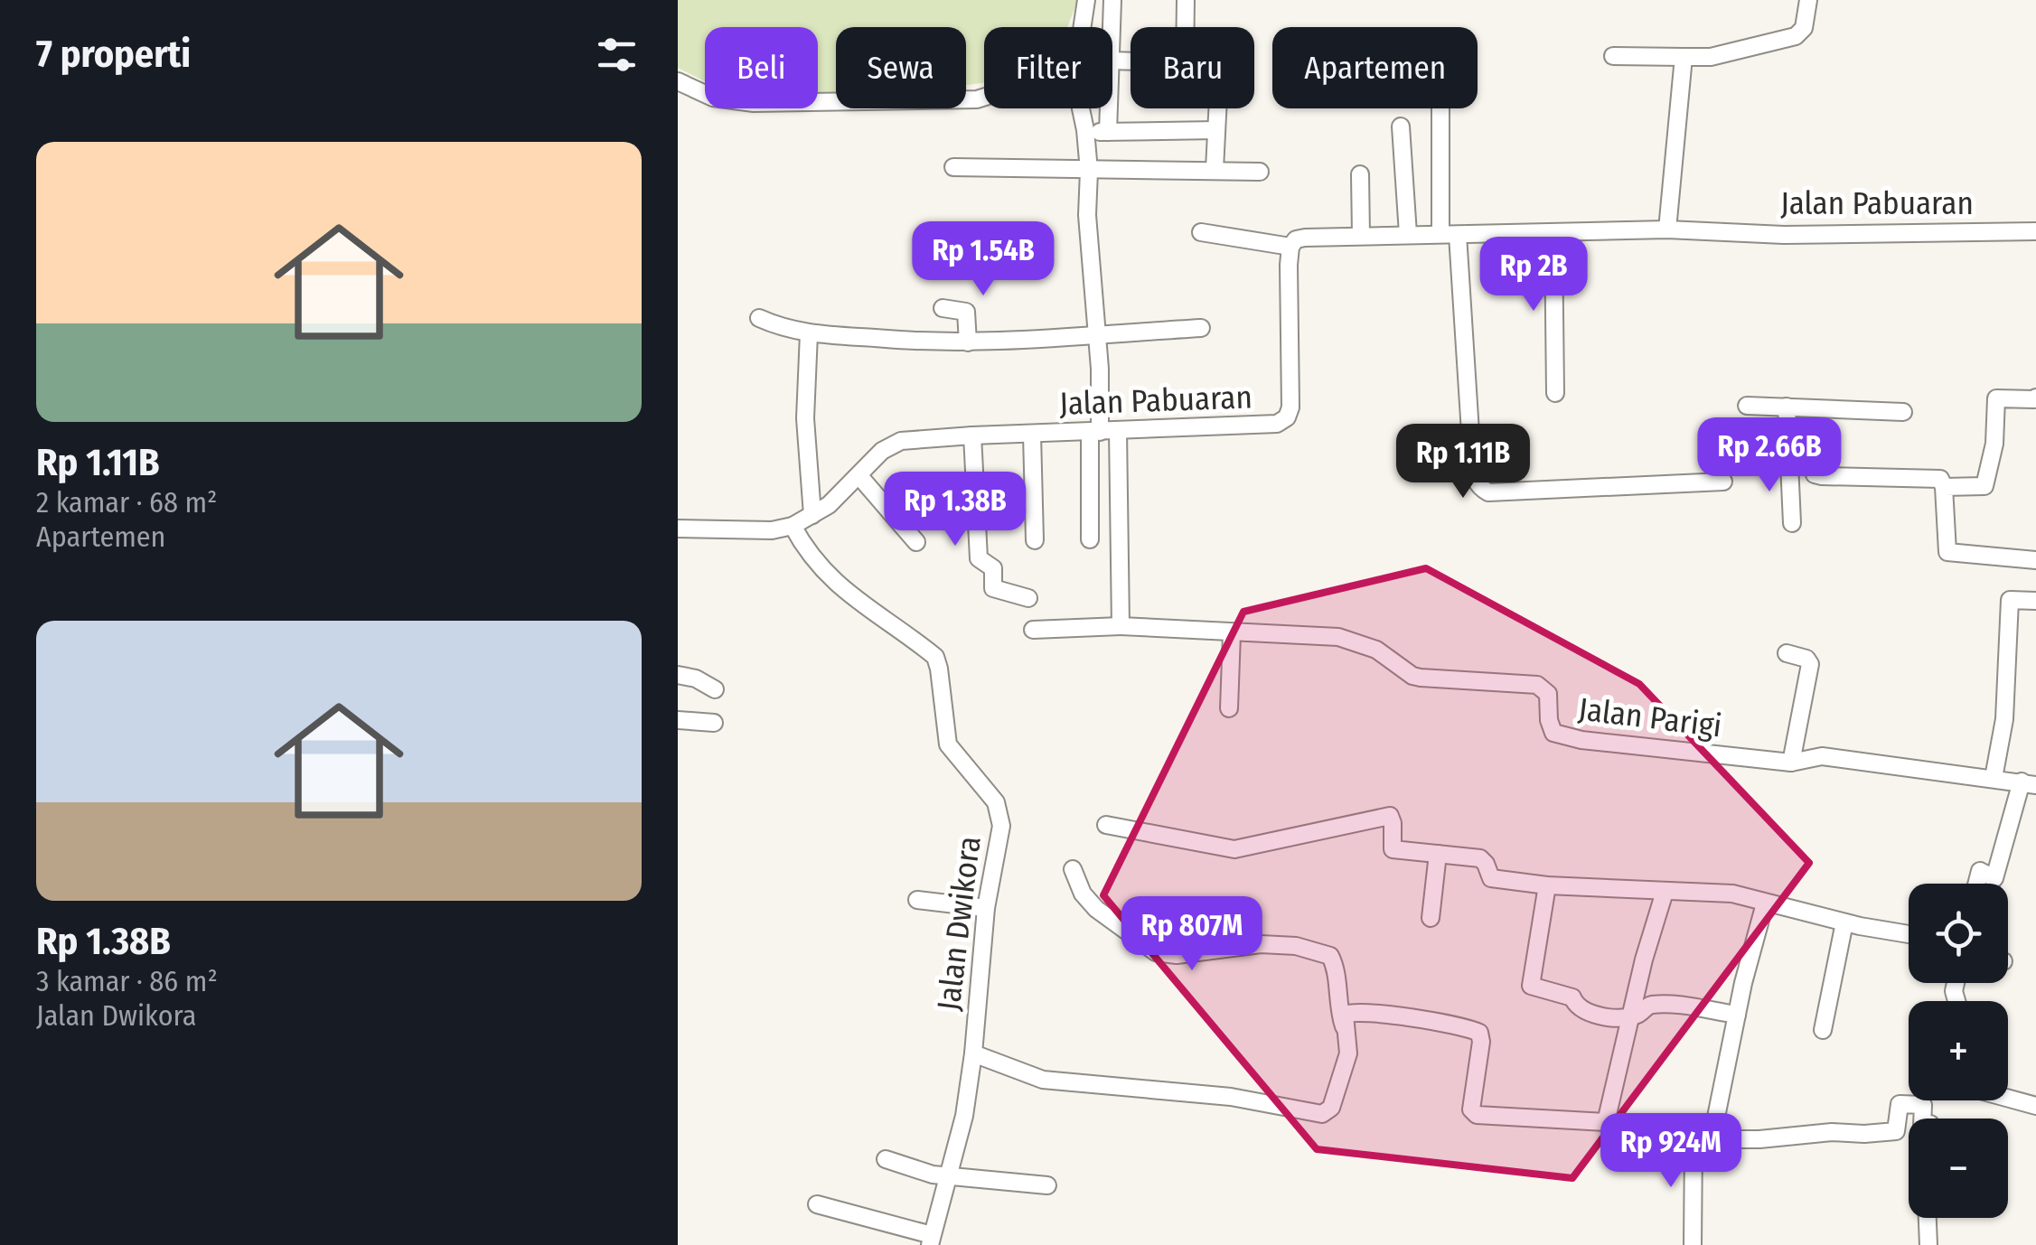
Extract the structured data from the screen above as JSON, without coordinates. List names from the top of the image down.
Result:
{
  "streets": {
    "street": ["Jalan Pabuaran", "Jalan Parigi", "Jalan Dwikora"]
  },
  "crossings": [
    ["Jalan Pabuaran", "Jalan Dwikora"]
  ],
  "page": {
    "heading": "7 properti",
    "chip": [
      "Beli",
      "Sewa",
      "Filter",
      "Baru",
      "Apartemen"
    ],
    "list": [
      {
        "name": "Rp 1.11B",
        "note": "2 kamar · 68 m² · Apartemen"
      },
      {
        "name": "Rp 1.38B",
        "note": "3 kamar · 86 m² · Jalan Dwikora"
      }
    ],
    "price": [
      "Rp 1.54B",
      "Rp 2B",
      "Rp 2.66B",
      "Rp 1.11B",
      "Rp 1.38B",
      "Rp 807M",
      "Rp 924M"
    ],
    "map_buttons": ["+", "−"]
  }
}
